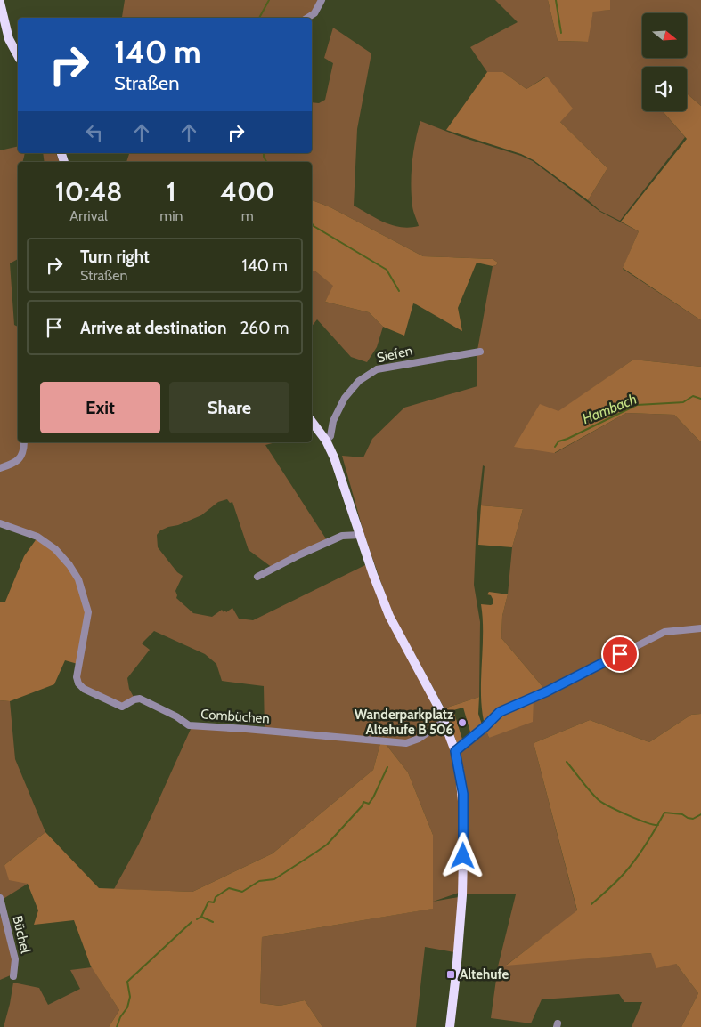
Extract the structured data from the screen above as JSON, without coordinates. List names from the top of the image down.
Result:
{
  "streets": {
    "street": ["Siefen", "Combüchen", "Büchel"]
  },
  "water": ["Hambach"],
  "places": {
    "other": ["Wanderparkplatz Altehufe B 506"],
    "transit": ["Altehufe"]
  },
  "north": "right",
  "page": {
    "turn": ["140 m", "Straßen"],
    "eta": [
      "10:48",
      "Arrival",
      "1",
      "min",
      "400",
      "m"
    ],
    "list": [
      {
        "name": "Turn right",
        "note": "Straßen",
        "value": "140 m"
      },
      {
        "name": "Arrive at destination",
        "value": "260 m"
      }
    ],
    "buttons": ["Exit", "Share"]
  }
}
